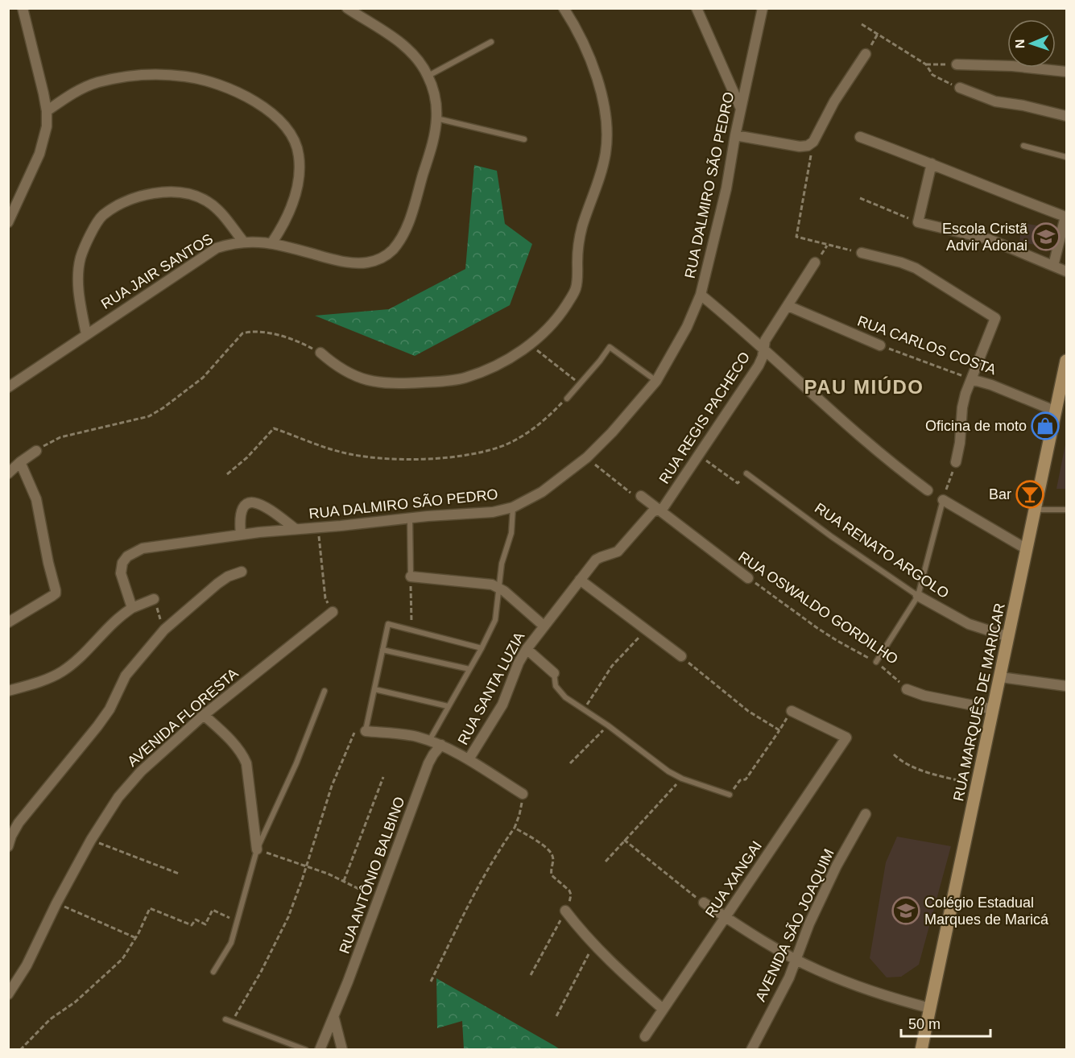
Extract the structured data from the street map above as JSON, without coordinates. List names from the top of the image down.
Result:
{
  "streets": {
    "main road": ["RUA MARQUÊS DE MARICAR"],
    "street": [
      "RUA DALMIRO SÃO PEDRO",
      "RUA JAIR SANTOS",
      "RUA CARLOS COSTA",
      "RUA REGIS PACHECO",
      "RUA RENATO ARGOLO",
      "RUA OSWALDO GORDILHO",
      "RUA SANTA LUZIA",
      "AVENIDA FLORESTA",
      "RUA ANTÔNIO BALBINO",
      "RUA XANGAI",
      "AVENIDA SÃO JOAQUIM"
    ]
  },
  "crossings": [
    ["RUA CARLOS COSTA", "RUA REGIS PACHECO"],
    ["RUA CARLOS COSTA", "RUA MARQUÊS DE MARICAR"],
    ["RUA REGIS PACHECO", "RUA OSWALDO GORDILHO"],
    ["RUA REGIS PACHECO", "RUA SANTA LUZIA"],
    ["RUA RENATO ARGOLO", "RUA MARQUÊS DE MARICAR"],
    ["RUA OSWALDO GORDILHO", "RUA SANTA LUZIA"]
  ],
  "districts": ["PAU MIÚDO"],
  "places": {
    "school or university": ["Escola Cristã Advir Adonai", "Colégio Estadual Marques de Maricá"],
    "shop": ["Oficina de moto"],
    "bar": ["Bar"]
  },
  "scale_bar": "50 m",
  "north": "left"
}
